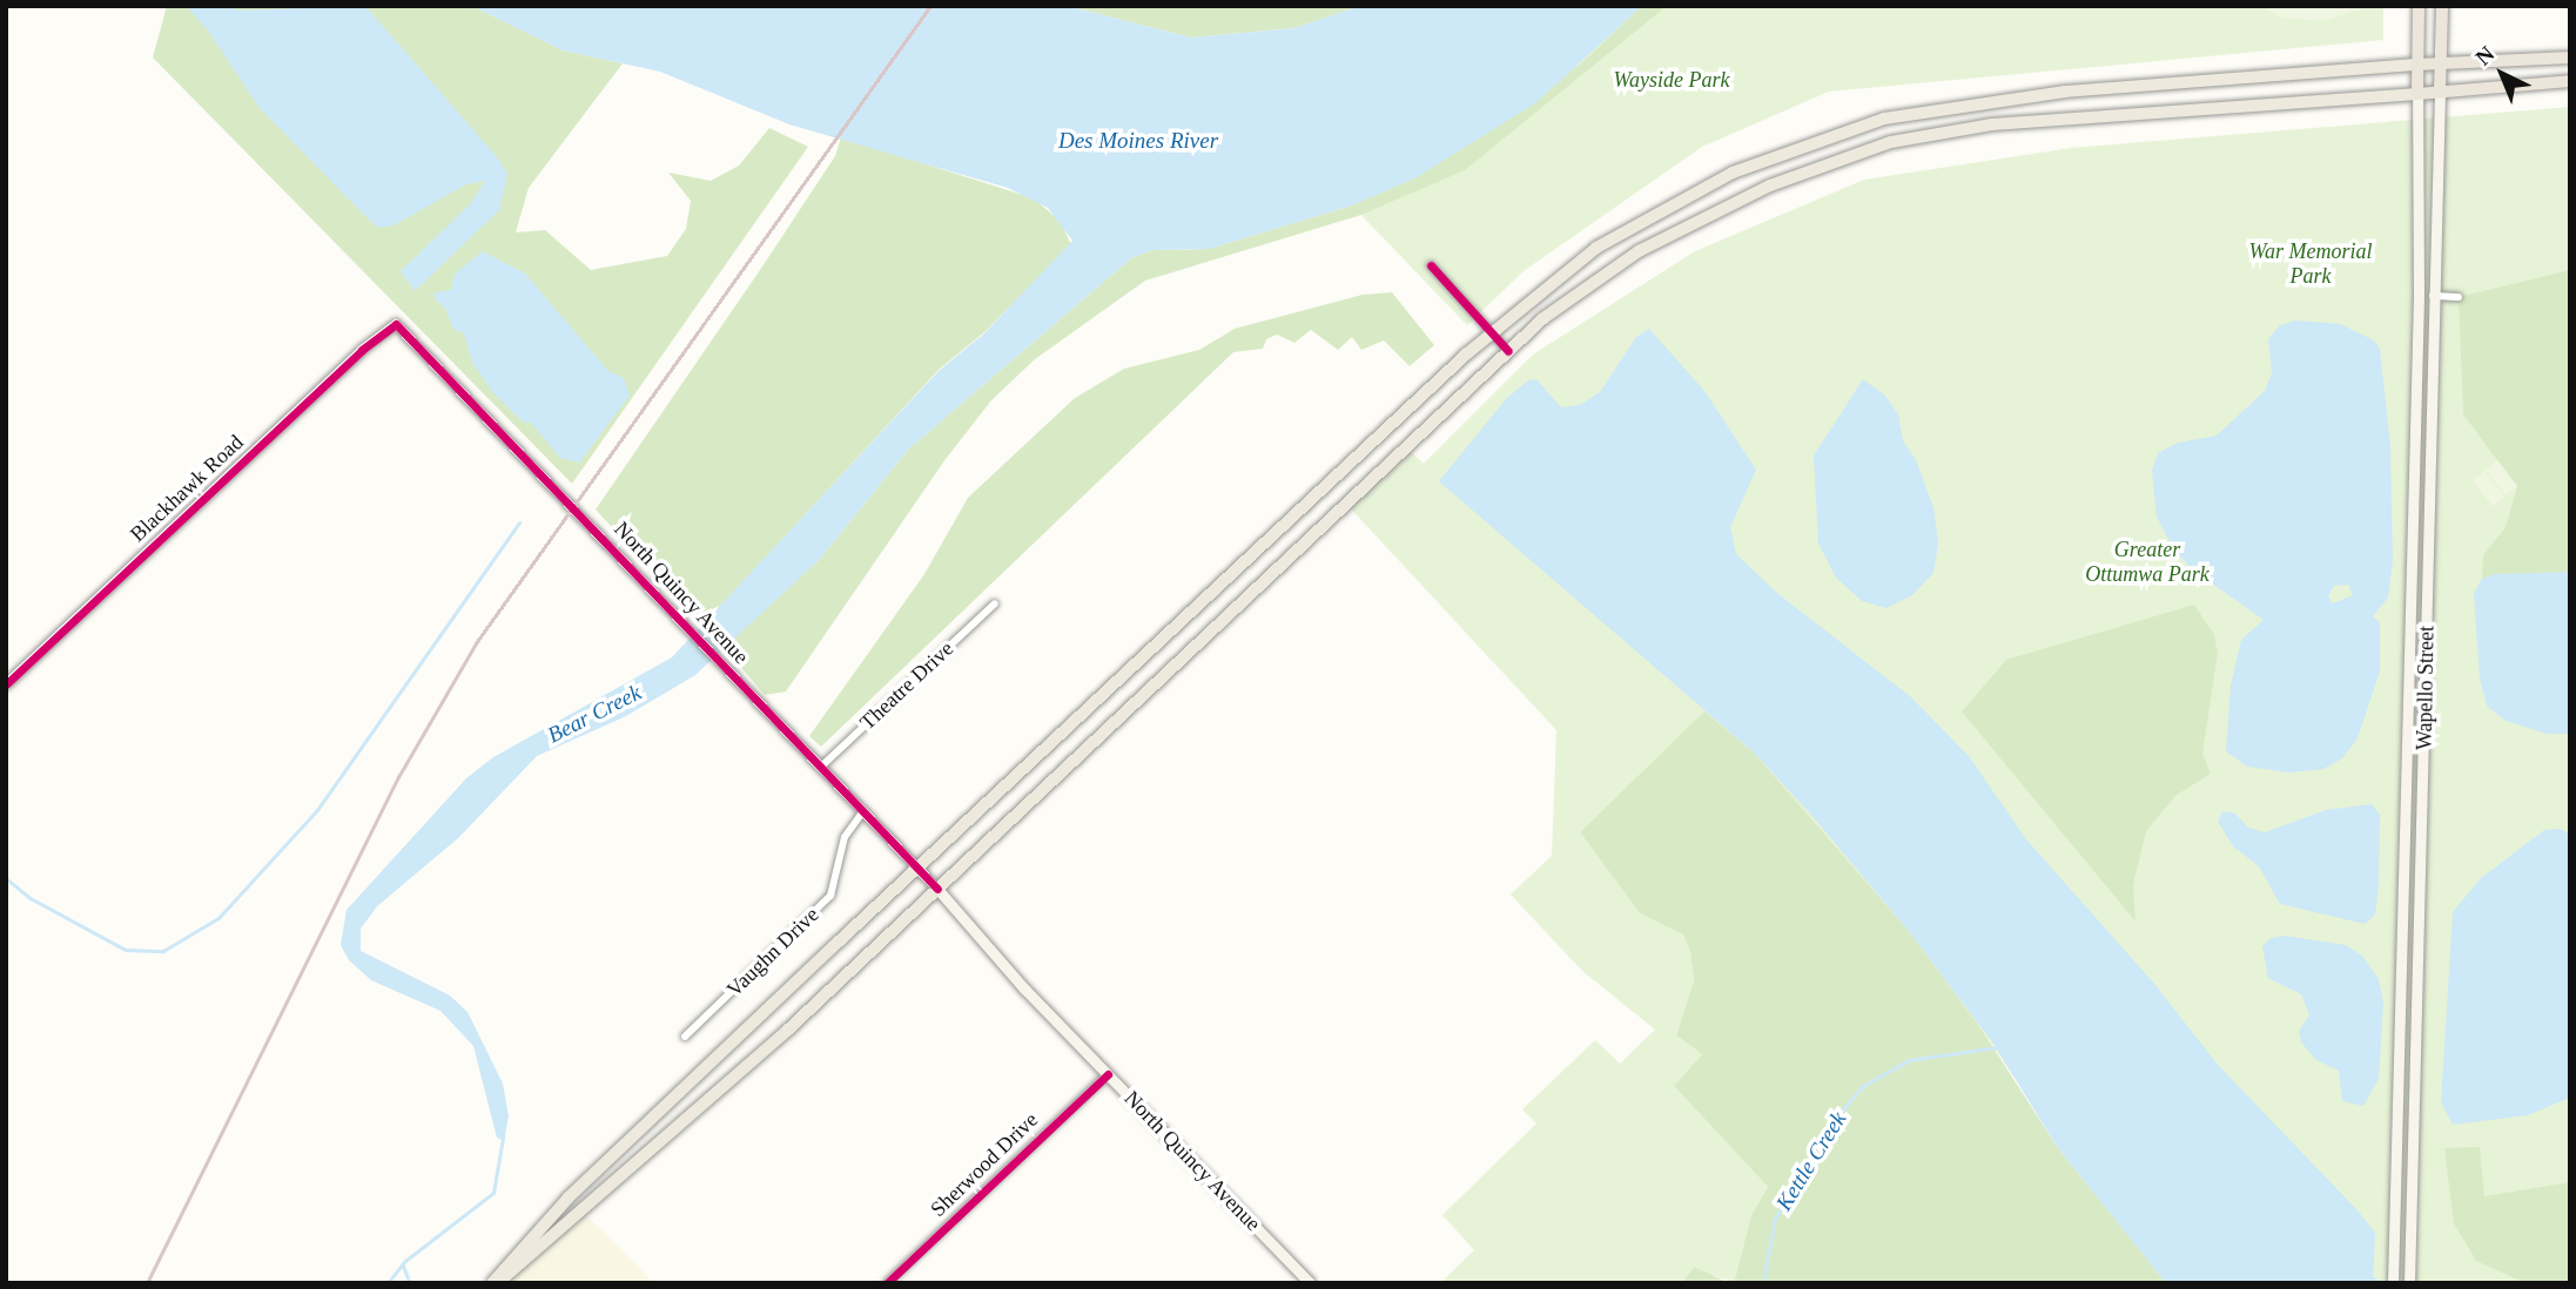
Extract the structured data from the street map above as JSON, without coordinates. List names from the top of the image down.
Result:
{
  "streets": {
    "main road": ["North Quincy Avenue", "Wapello Street"],
    "street": [
      "Blackhawk Road",
      "Theatre Drive",
      "Vaughn Drive",
      "Sherwood Drive"
    ]
  },
  "crossings": [
    ["Blackhawk Road", "North Quincy Avenue"],
    ["North Quincy Avenue", "Theatre Drive"],
    ["North Quincy Avenue", "Vaughn Drive"],
    ["North Quincy Avenue", "Sherwood Drive"]
  ],
  "water": ["Des Moines River", "Bear Creek", "Kettle Creek"],
  "parks": ["Wayside Park", "War Memorial Park", "Greater Ottumwa Park"],
  "north": "top left"
}
